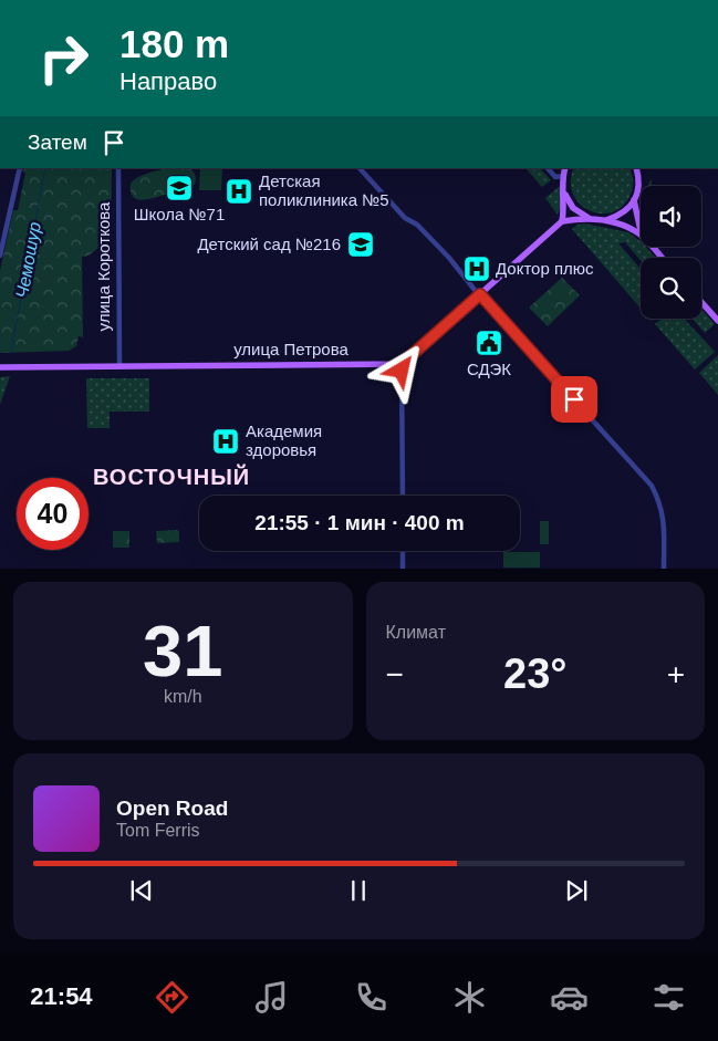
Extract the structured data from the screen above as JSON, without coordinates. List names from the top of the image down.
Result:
{
  "streets": {
    "main road": ["улица Петрова"],
    "street": ["улица Короткова"]
  },
  "crossings": [
    ["улица Короткова", "улица Петрова"]
  ],
  "districts": ["ВОСТОЧНЫЙ"],
  "water": ["Чемошур"],
  "places": {
    "school or university": ["Школа №71", "Детский сад №216"],
    "hospital": ["Детская поликлиника №5", "Доктор плюс", "Академия здоровья"],
    "public building": ["СДЭК"]
  },
  "page": {
    "turn": ["180 m", "Направо"],
    "then": "Затем",
    "limit": "40",
    "trip": "21:55 · 1 мин · 400 m",
    "tile": [
      ["31", "km/h"],
      "Климат"
    ],
    "heat": ["−", "23°", "+"],
    "song": ["Open Road", "Tom Ferris"],
    "tabs": "21:54"
  }
}
